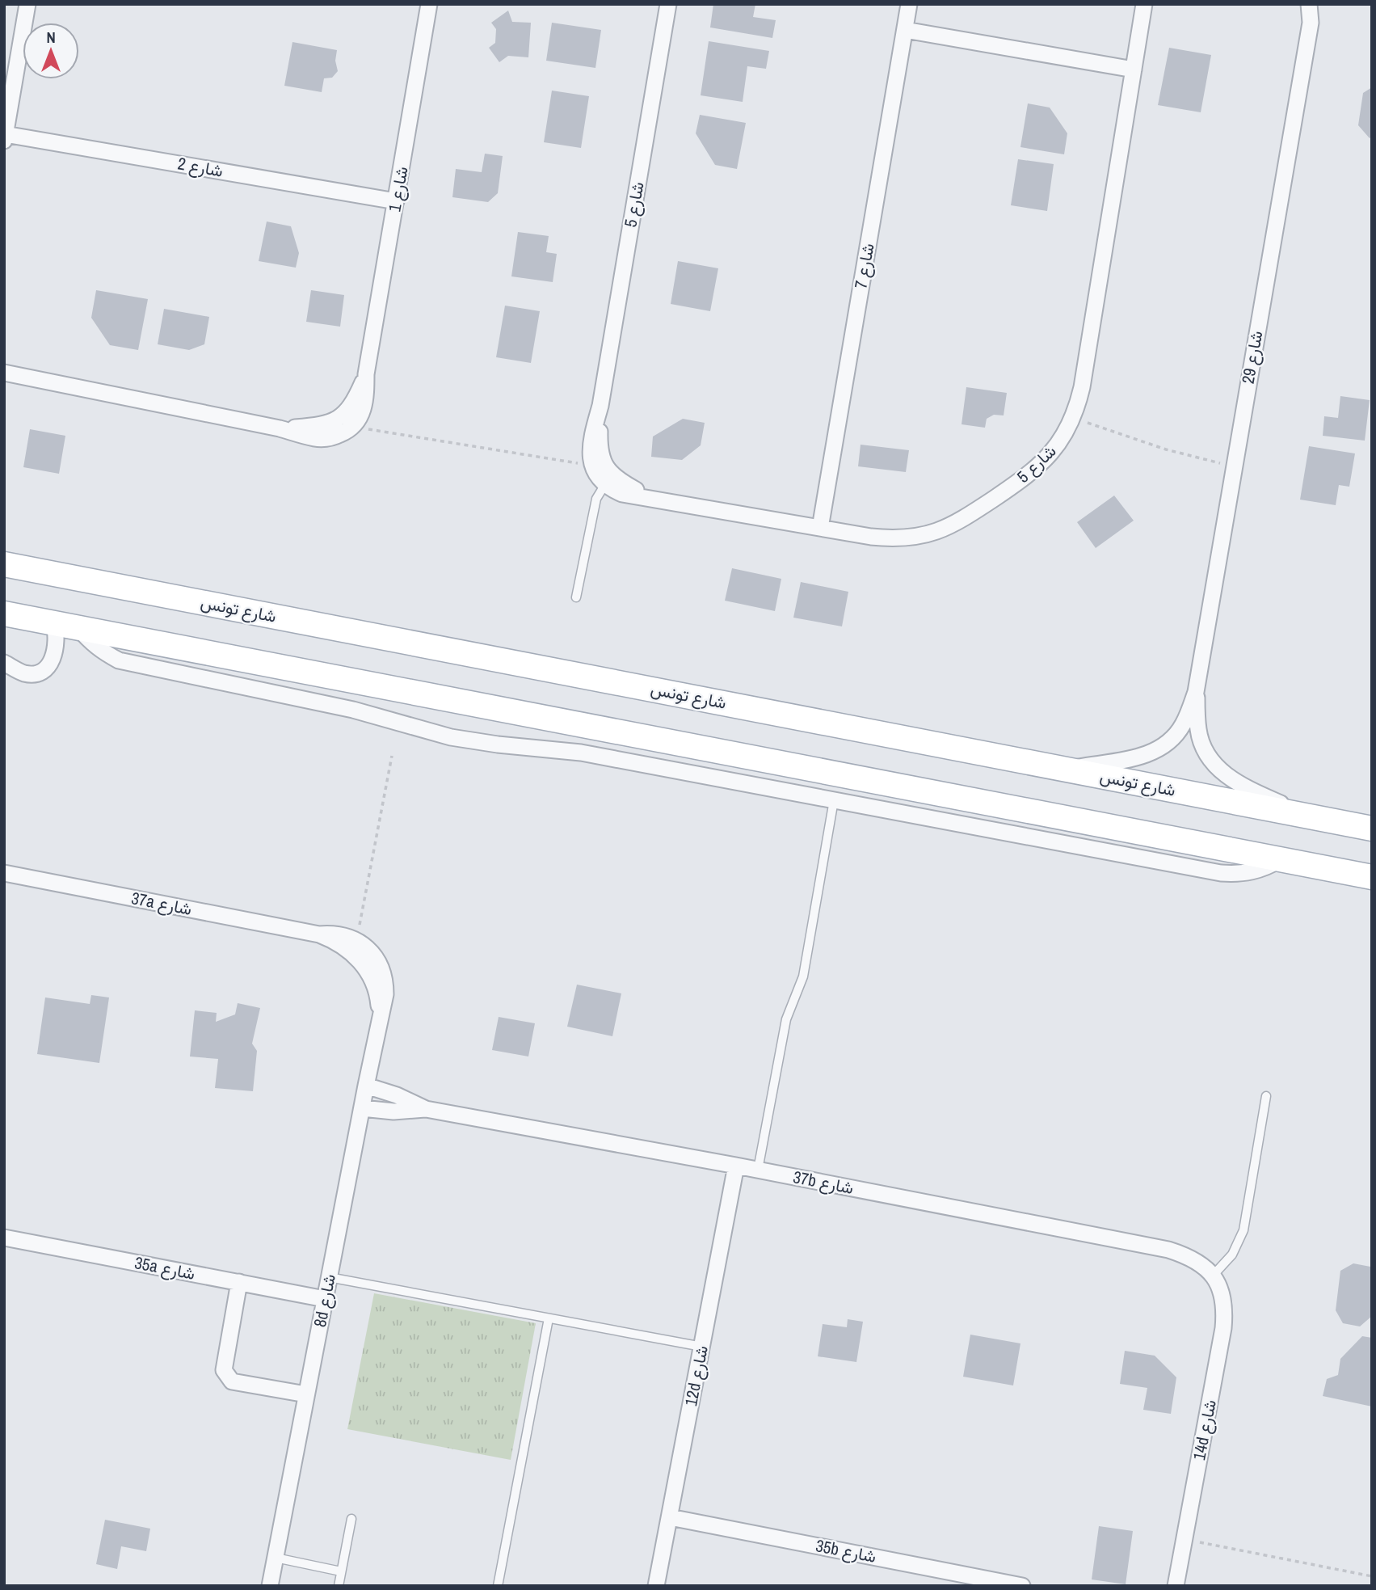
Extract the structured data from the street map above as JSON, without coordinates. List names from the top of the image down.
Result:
{
  "streets": {
    "main road": ["شارع تونس"],
    "street": [
      "شارع 2",
      "شارع 1",
      "شارع 5",
      "شارع 7",
      "شارع 29",
      "37a شارع",
      "37b شارع",
      "35a شارع",
      "8d شارع",
      "12d شارع",
      "14d شارع",
      "35b شارع"
    ]
  },
  "crossings": [
    ["شارع 2", "شارع 1"],
    ["شارع 5", "شارع 7"],
    ["شارع 29", "شارع تونس"],
    ["37a شارع", "8d شارع"],
    ["37b شارع", "8d شارع"],
    ["37b شارع", "12d شارع"],
    ["37b شارع", "14d شارع"],
    ["35a شارع", "8d شارع"],
    ["12d شارع", "35b شارع"]
  ],
  "north": "top"
}
